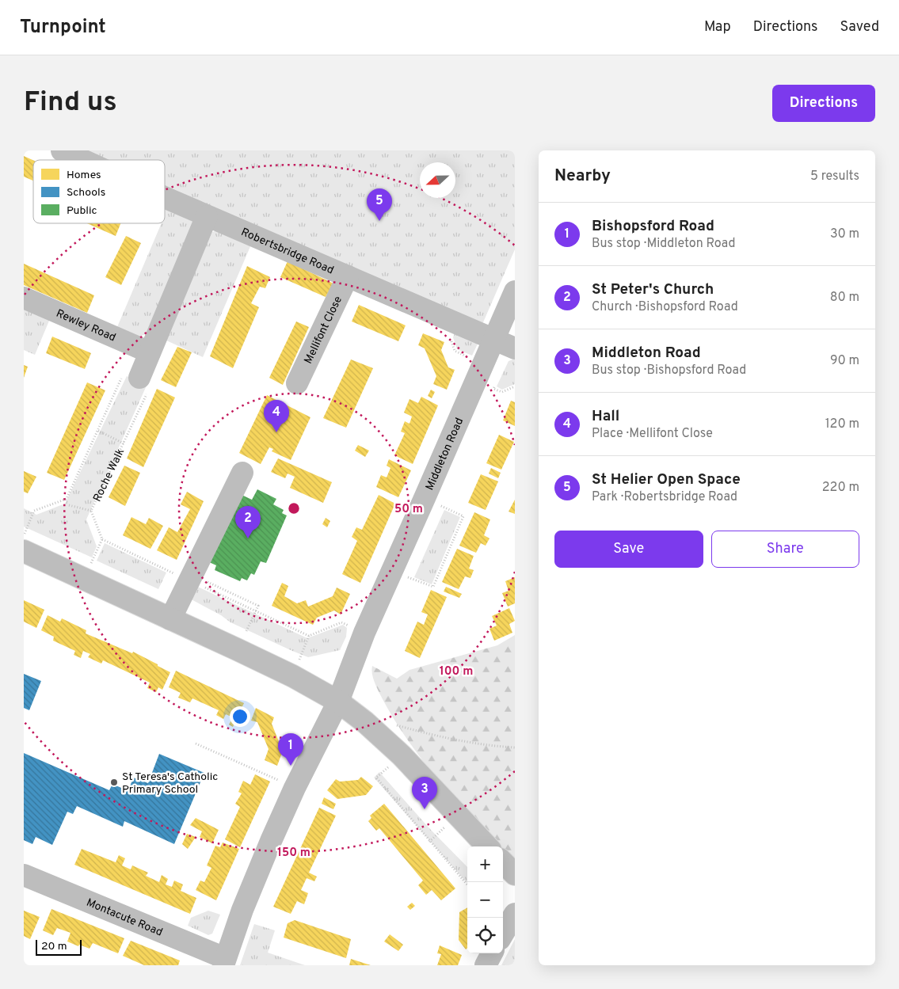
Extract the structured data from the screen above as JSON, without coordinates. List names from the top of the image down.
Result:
{
  "streets": {
    "street": [
      "Robertsbridge Road",
      "Rewley Road",
      "Mellifont Close",
      "Middleton Road",
      "Montacute Road"
    ],
    "path": ["Roche Walk"]
  },
  "crossings": [
    ["Robertsbridge Road", "Mellifont Close"],
    ["Robertsbridge Road", "Middleton Road"],
    ["Middleton Road", "Montacute Road"]
  ],
  "places": ["St Teresa's Catholic Primary School"],
  "legend": ["Homes", "Schools", "Public"],
  "scale_bar": "20 m",
  "north": "left",
  "page": {
    "header": "Turnpoint",
    "nav": ["Map", "Directions", "Saved"],
    "buttons": [
      "Directions",
      ["Save", "Share"]
    ],
    "title": "Find us",
    "heading": ["Nearby", "5 results"],
    "pins": [
      "5",
      "4",
      "2",
      "1",
      "3"
    ],
    "list": [
      {
        "mark": "1",
        "name": "Bishopsford Road",
        "note": "Bus stop · Middleton Road",
        "value": "30 m"
      },
      {
        "mark": "2",
        "name": "St Peter's Church",
        "note": "Church · Bishopsford Road",
        "value": "80 m"
      },
      {
        "mark": "3",
        "name": "Middleton Road",
        "note": "Bus stop · Bishopsford Road",
        "value": "90 m"
      },
      {
        "mark": "4",
        "name": "Hall",
        "note": "Place · Mellifont Close",
        "value": "120 m"
      },
      {
        "mark": "5",
        "name": "St Helier Open Space",
        "note": "Park · Robertsbridge Road",
        "value": "220 m"
      }
    ],
    "map_buttons": ["+", "−"],
    "scale": "20 m"
  },
  "rings": ["50 m", "100 m", "150 m"]
}
